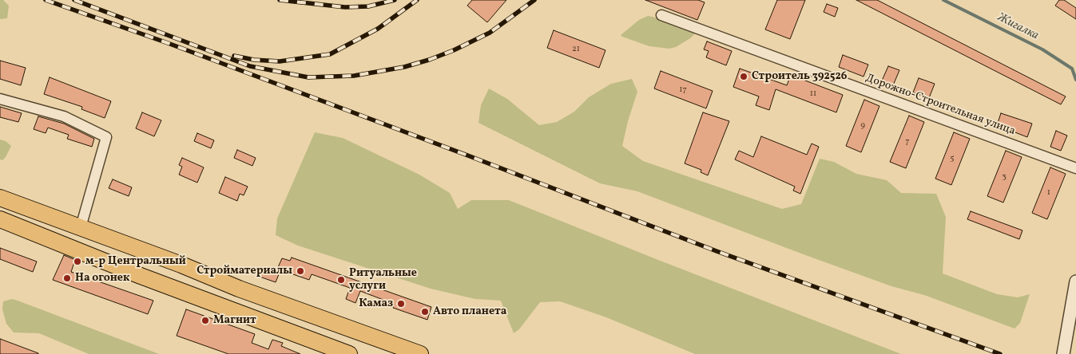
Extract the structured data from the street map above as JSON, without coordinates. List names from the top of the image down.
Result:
{
  "streets": {
    "street": ["Дорожно-Строительная улица"]
  },
  "water": ["Жигалка"],
  "places": [
    "Строитель 392526",
    "м-р Центральный",
    "Стройматериалы",
    "На огонек",
    "Ритуальные услуги",
    "Камаз",
    "Авто планета",
    "Магнит"
  ],
  "house_numbers": [
    "21",
    "17",
    "11",
    "9",
    "7",
    "5",
    "3",
    "1"
  ]
}
